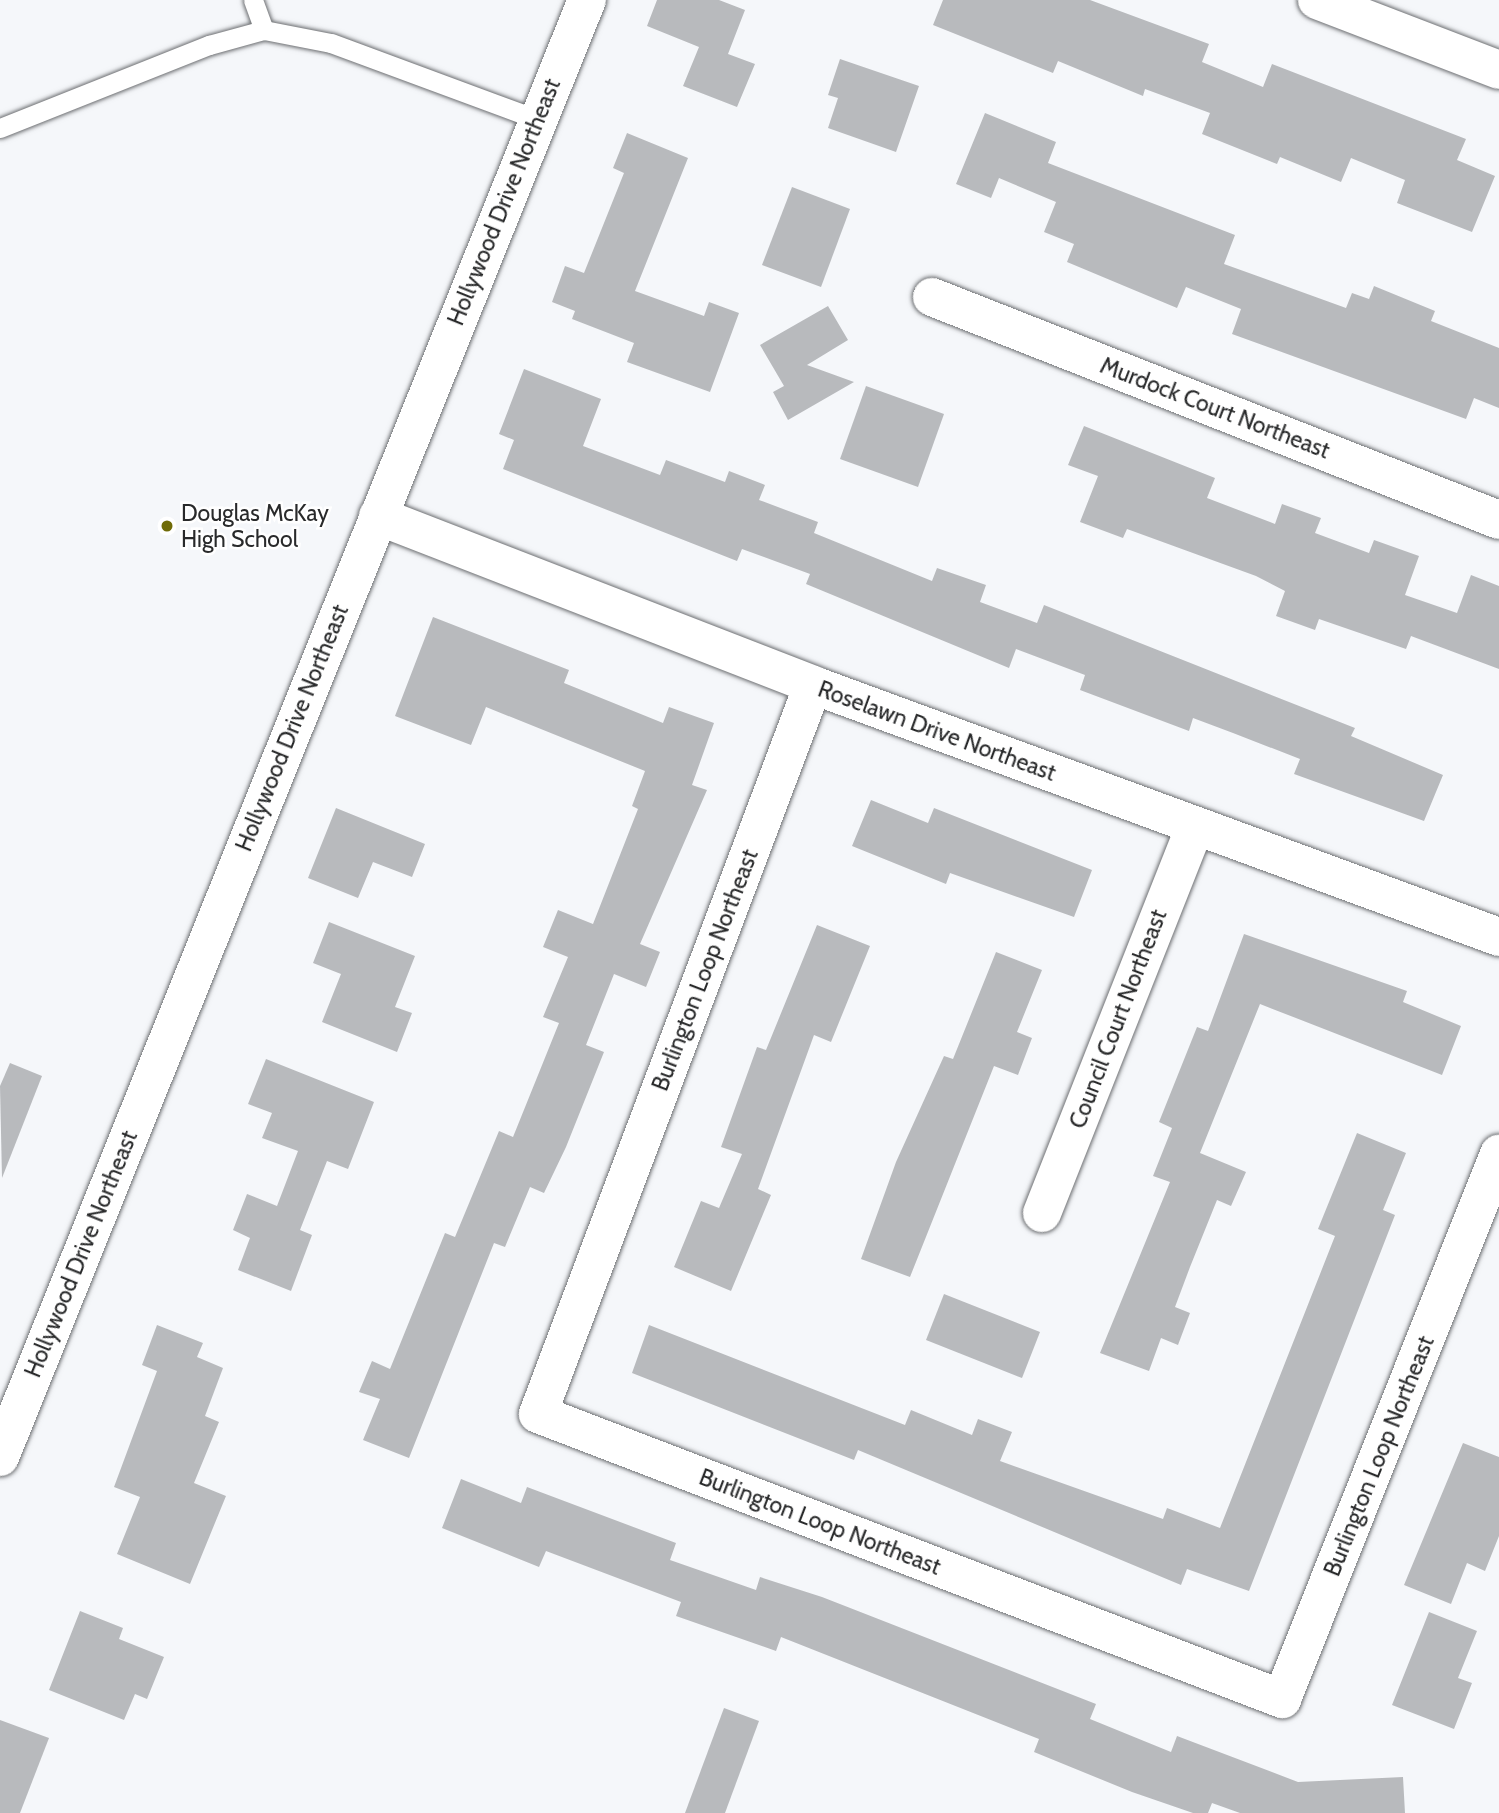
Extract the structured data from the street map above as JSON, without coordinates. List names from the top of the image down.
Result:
{
  "streets": {
    "street": [
      "Hollywood Drive Northeast",
      "Murdock Court Northeast",
      "Roselawn Drive Northeast",
      "Burlington Loop Northeast",
      "Council Court Northeast"
    ]
  },
  "crossings": [
    ["Hollywood Drive Northeast", "Roselawn Drive Northeast"],
    ["Roselawn Drive Northeast", "Burlington Loop Northeast"],
    ["Roselawn Drive Northeast", "Council Court Northeast"]
  ],
  "places": ["Douglas McKay High School"]
}
